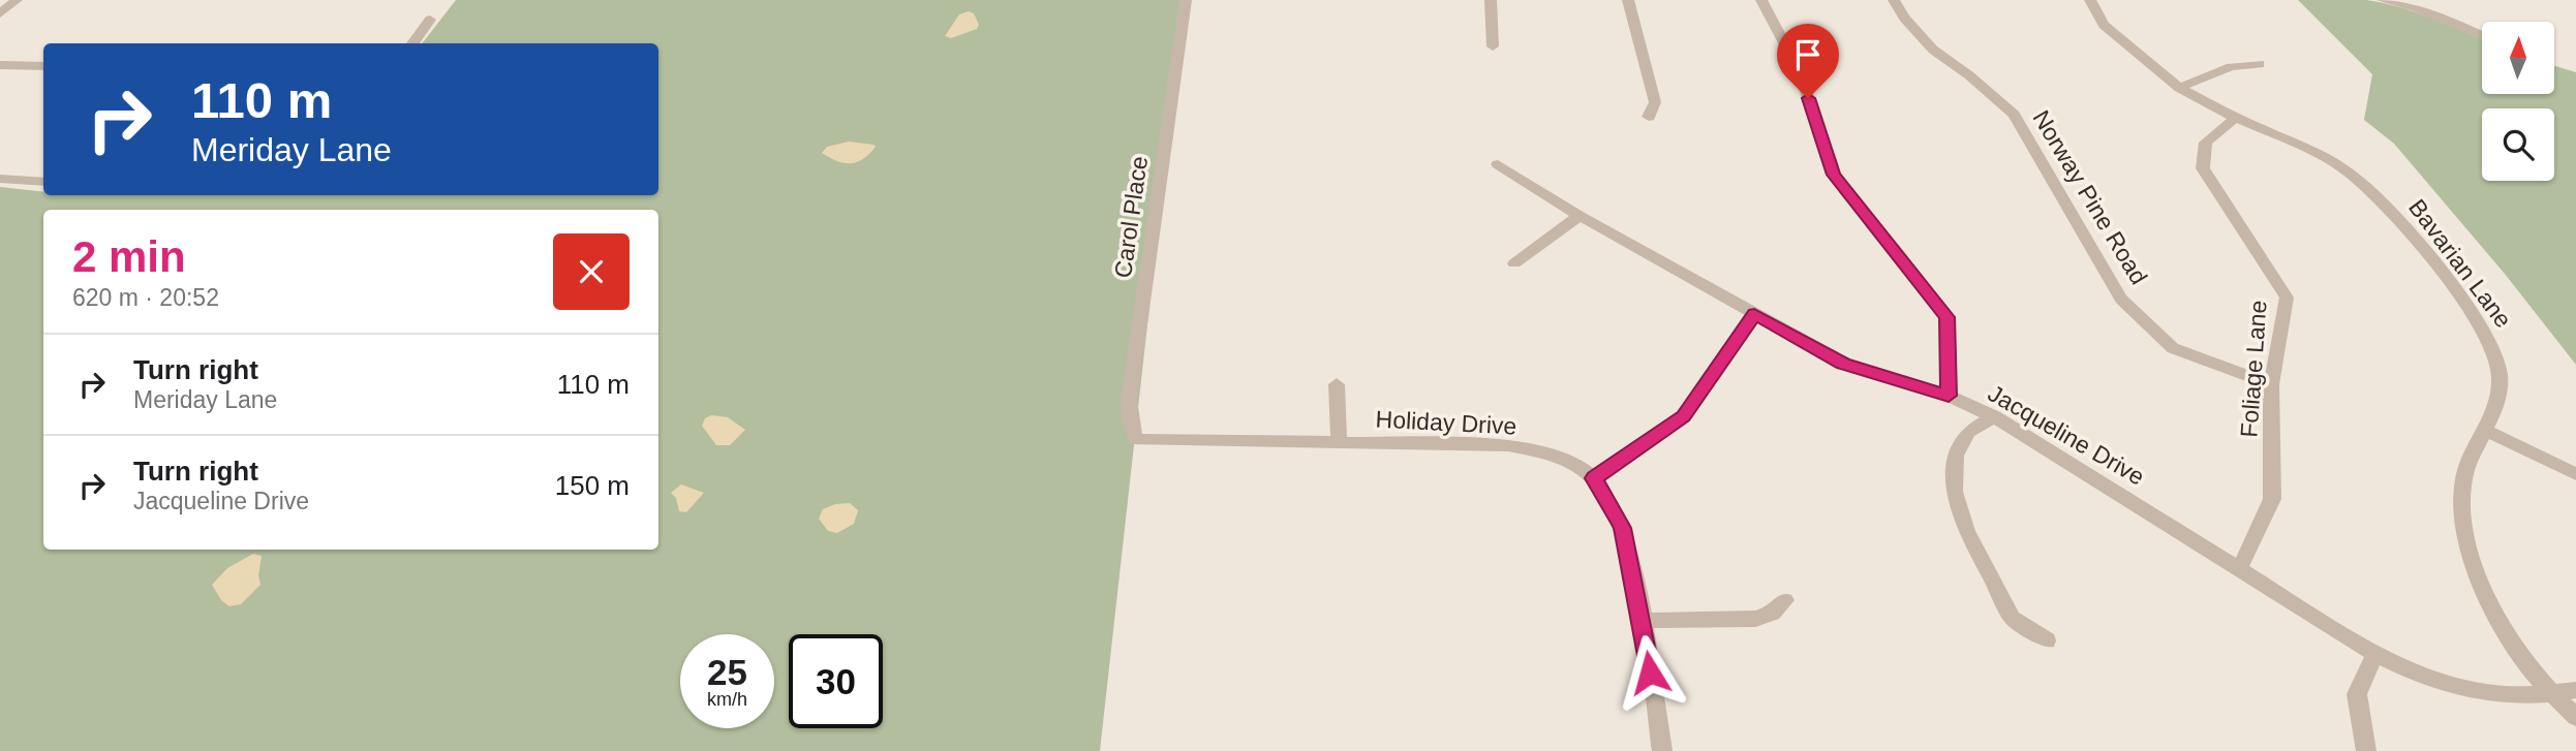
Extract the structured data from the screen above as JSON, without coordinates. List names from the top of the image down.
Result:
{
  "streets": {
    "street": [
      "Norway Pine Road",
      "Carol Place",
      "Bavarian Lane",
      "Foliage Lane",
      "Holiday Drive",
      "Jacqueline Drive"
    ]
  },
  "crossings": [
    ["Norway Pine Road", "Foliage Lane"],
    ["Carol Place", "Holiday Drive"],
    ["Bavarian Lane", "Foliage Lane"],
    ["Bavarian Lane", "Jacqueline Drive"],
    ["Foliage Lane", "Jacqueline Drive"]
  ],
  "north": "top",
  "page": {
    "turn": ["110 m", "Meriday Lane"],
    "heading": ["2 min", "620 m · 20:52"],
    "list": [
      {
        "name": "Turn right",
        "note": "Meriday Lane",
        "value": "110 m"
      },
      {
        "name": "Turn right",
        "note": "Jacqueline Drive",
        "value": "150 m"
      }
    ],
    "speed": "25 km/h",
    "limit": "30"
  }
}
